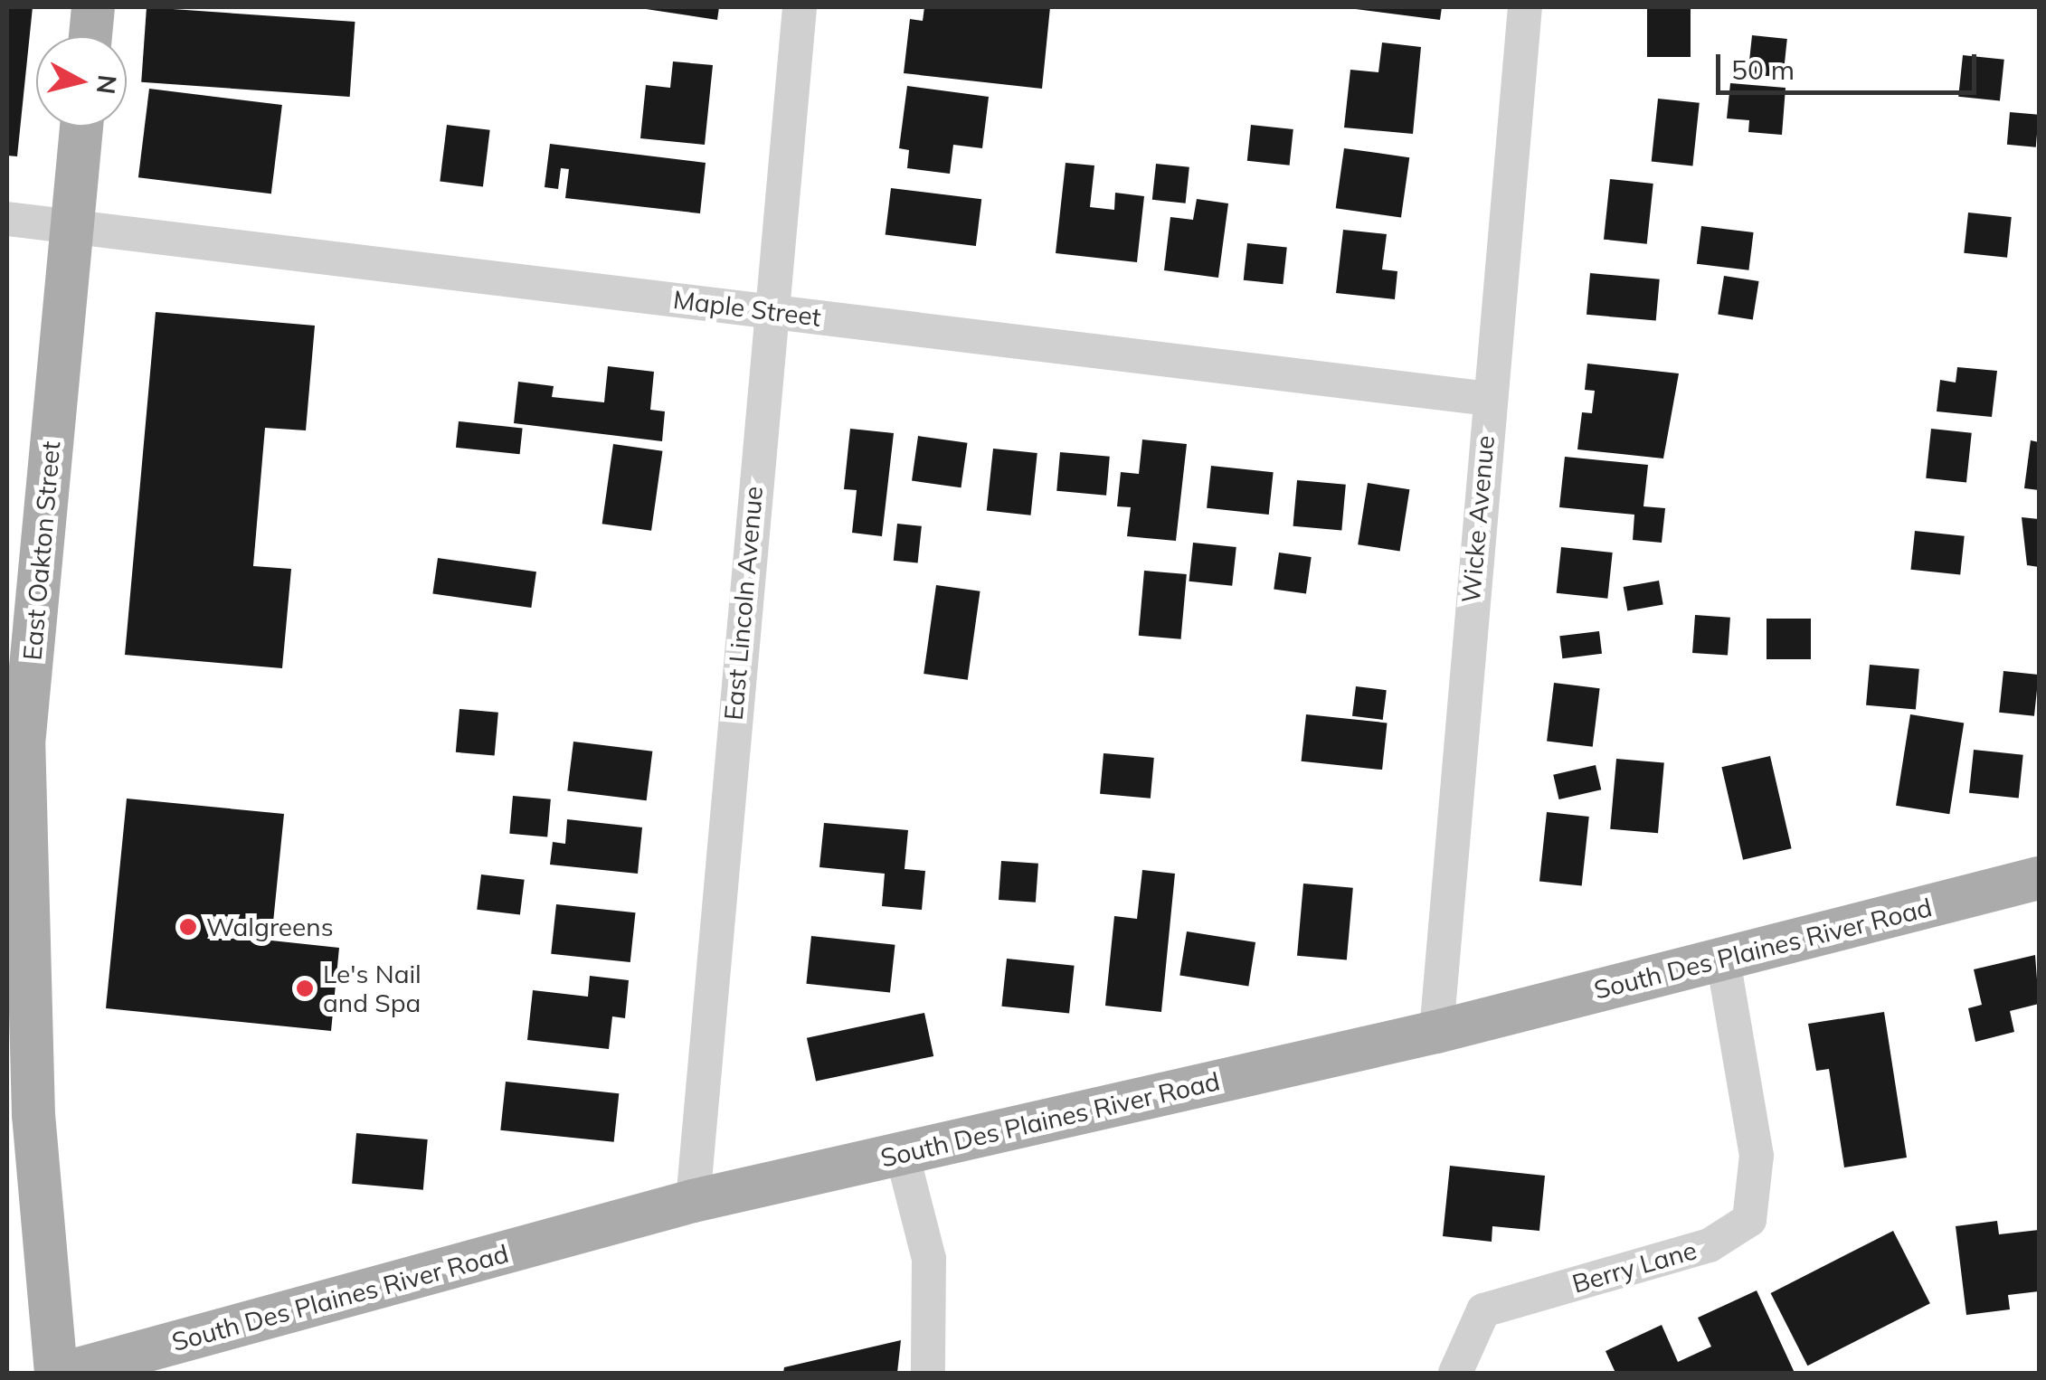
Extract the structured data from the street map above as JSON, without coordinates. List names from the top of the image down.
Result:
{
  "streets": {
    "main road": ["East Oakton Street", "South Des Plaines River Road"],
    "street": [
      "Maple Street",
      "Wicke Avenue",
      "East Lincoln Avenue",
      "Berry Lane"
    ]
  },
  "crossings": [
    ["Maple Street", "Wicke Avenue"],
    ["Maple Street", "East Oakton Street"],
    ["Maple Street", "East Lincoln Avenue"],
    ["Wicke Avenue", "South Des Plaines River Road"],
    ["East Lincoln Avenue", "South Des Plaines River Road"],
    ["South Des Plaines River Road", "Berry Lane"]
  ],
  "places": ["Walgreens", "Le's Nail and Spa"],
  "scale_bar": "50 m",
  "north": "right"
}
